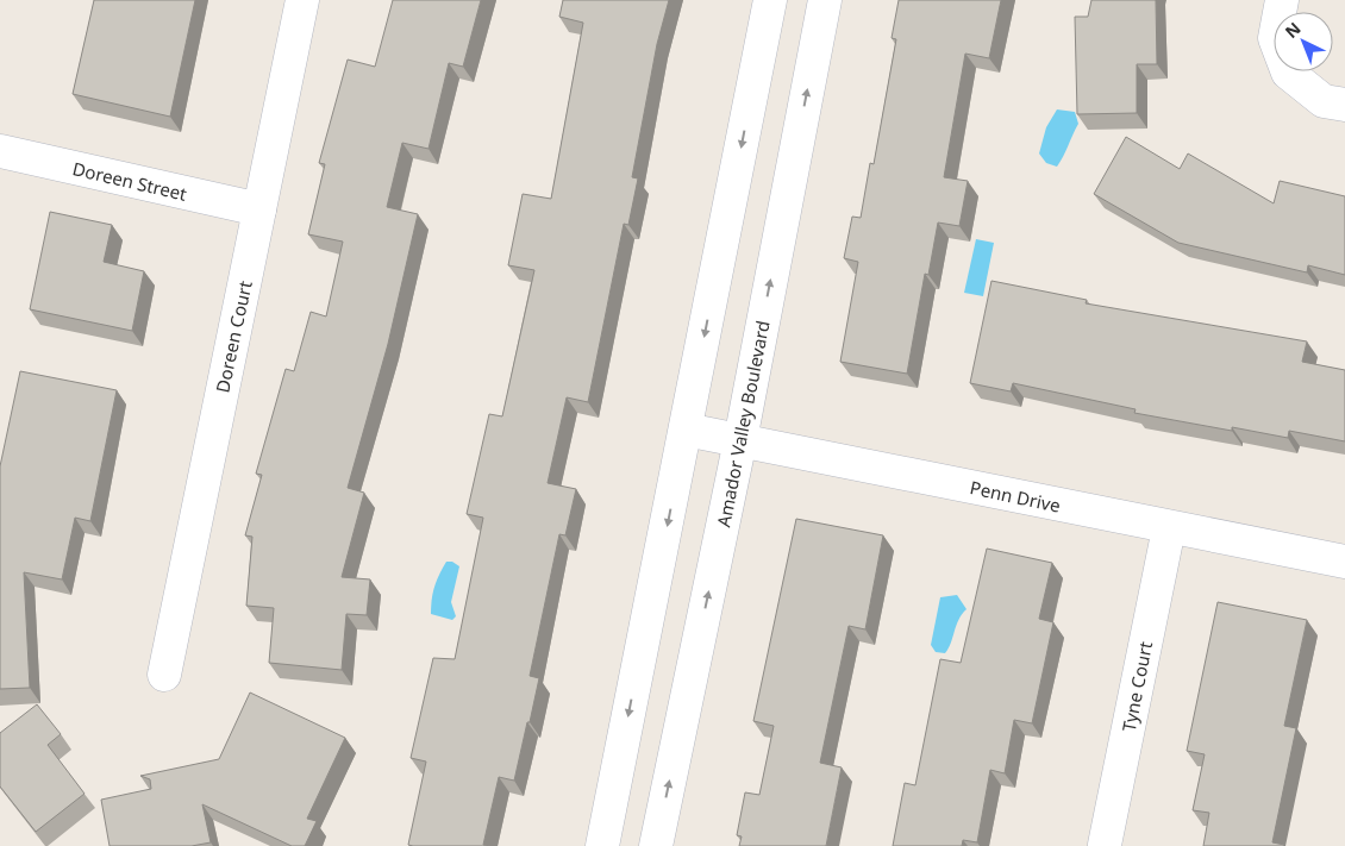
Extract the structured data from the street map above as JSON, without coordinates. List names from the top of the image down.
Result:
{
  "streets": {
    "street": [
      "Doreen Street",
      "Doreen Court",
      "Amador Valley Boulevard",
      "Penn Drive",
      "Tyne Court"
    ]
  },
  "crossings": [
    ["Doreen Street", "Doreen Court"],
    ["Amador Valley Boulevard", "Penn Drive"],
    ["Penn Drive", "Tyne Court"]
  ],
  "north": "top left"
}
